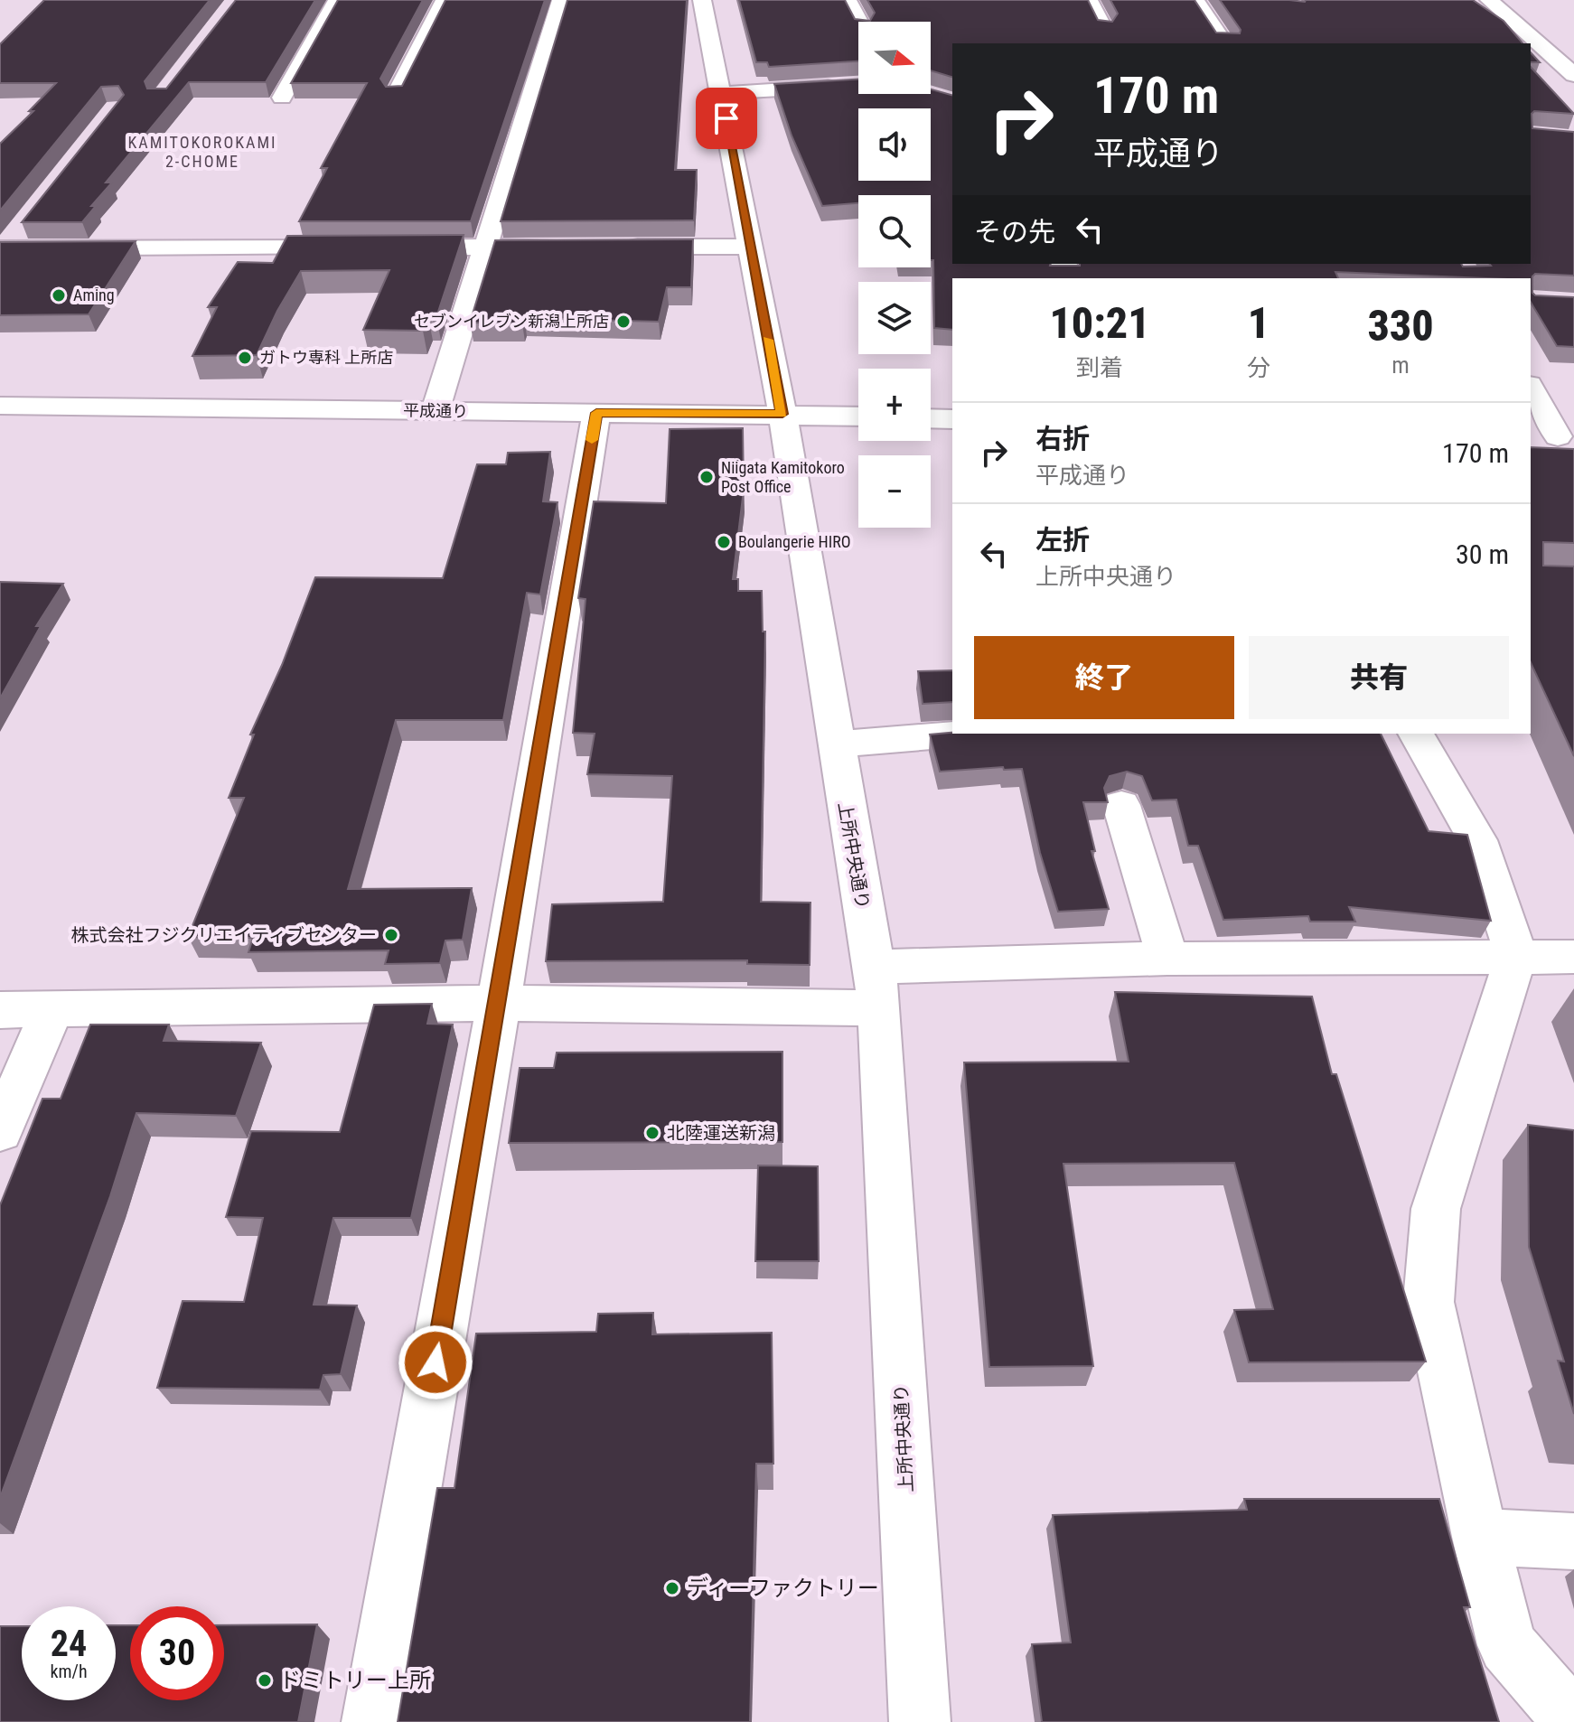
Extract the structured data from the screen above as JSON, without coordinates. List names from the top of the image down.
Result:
{
  "streets": {
    "street": ["平成通り", "上所中央通り"]
  },
  "crossings": [
    ["平成通り", "上所中央通り"]
  ],
  "districts": ["KAMITOKOROKAMI 2-CHOME"],
  "places": [
    "Aming",
    "セブンイレブン新潟上所店",
    "ガトウ専科 上所店",
    "Niigata Kamitokoro Post Office",
    "Boulangerie HIRO",
    "株式会社フジクリエイティブセンター",
    "北陸運送新潟",
    "ディーファクトリー",
    "ドミトリー上所"
  ],
  "north": "right",
  "page": {
    "map_buttons": ["+", "−"],
    "turn": ["170 m", "平成通り"],
    "then": "その先",
    "eta": [
      "10:21",
      "到着",
      "1",
      "分",
      "330",
      "m"
    ],
    "list": [
      {
        "name": "右折",
        "note": "平成通り",
        "value": "170 m"
      },
      {
        "name": "左折",
        "note": "上所中央通り",
        "value": "30 m"
      }
    ],
    "buttons": ["終了", "共有"],
    "speed": "24 km/h",
    "limit": "30"
  }
}
